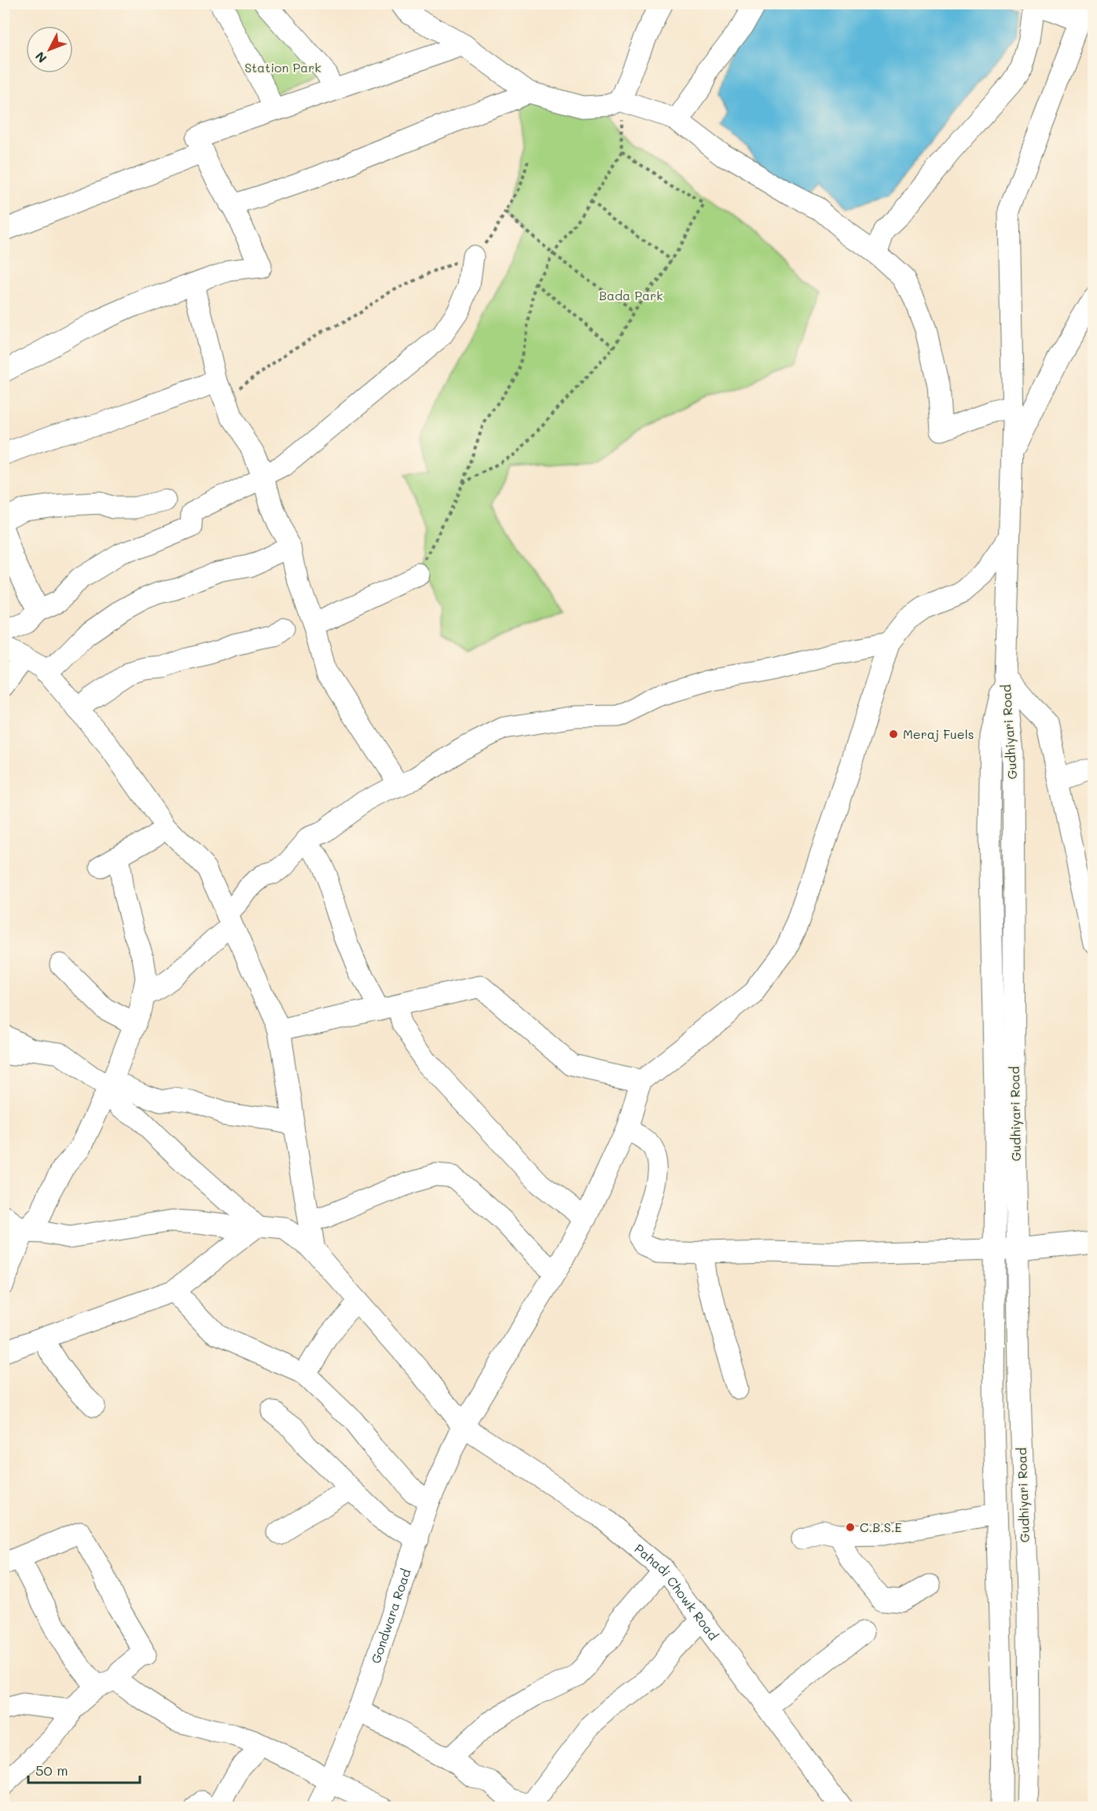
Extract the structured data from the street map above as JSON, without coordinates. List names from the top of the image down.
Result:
{
  "streets": {
    "street": ["Gudhiyari Road", "Pahadi Chowk Road", "Gondwara Road"]
  },
  "crossings": [
    ["Pahadi Chowk Road", "Gondwara Road"]
  ],
  "parks": ["Station Park", "Bada Park"],
  "places": ["Meraj Fuels", "C.B.S.E"],
  "scale_bar": "50 m",
  "north": "bottom left"
}
